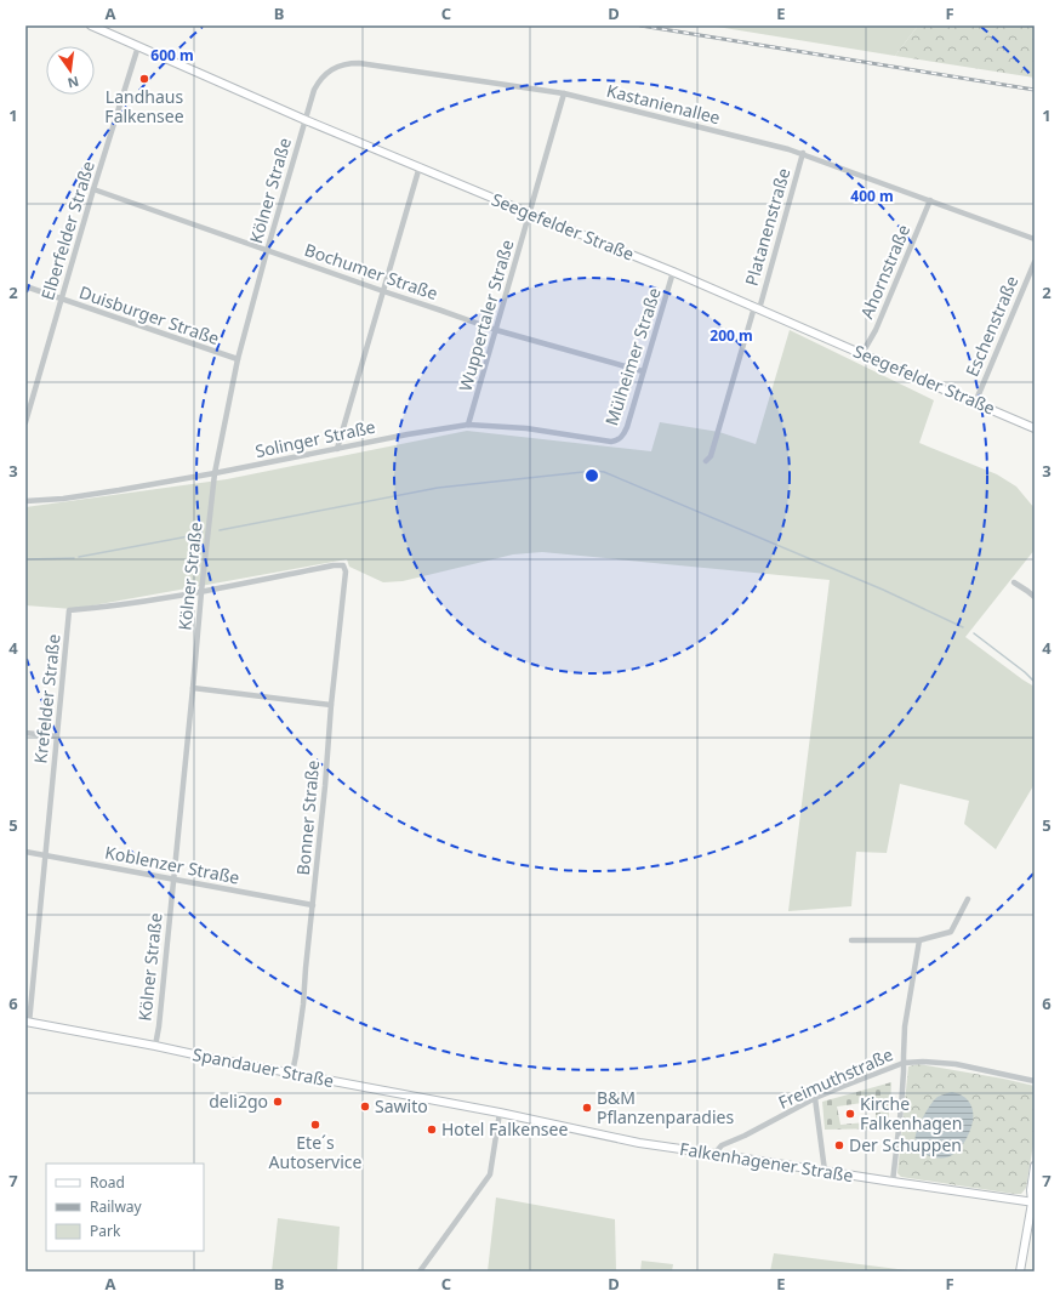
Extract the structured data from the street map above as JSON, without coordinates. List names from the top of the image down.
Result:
{
  "streets": {
    "main road": ["Seegefelder Straße", "Spandauer Straße", "Falkenhagener Straße"],
    "street": [
      "Kastanienallee",
      "Kölner Straße",
      "Platanenstraße",
      "Elberfelder Straße",
      "Bochumer Straße",
      "Ahornstraße",
      "Duisburger Straße",
      "Wuppertaler Straße",
      "Eschenstraße",
      "Mülheimer Straße",
      "Solinger Straße",
      "Krefelder Straße",
      "Bonner Straße",
      "Koblenzer Straße",
      "Freimuthstraße"
    ]
  },
  "crossings": [
    ["Kastanienallee", "Kölner Straße"],
    ["Kastanienallee", "Seegefelder Straße"],
    ["Kastanienallee", "Platanenstraße"],
    ["Kastanienallee", "Ahornstraße"],
    ["Kastanienallee", "Wuppertaler Straße"],
    ["Kölner Straße", "Seegefelder Straße"],
    ["Kölner Straße", "Bochumer Straße"],
    ["Kölner Straße", "Duisburger Straße"],
    ["Kölner Straße", "Solinger Straße"],
    ["Kölner Straße", "Krefelder Straße"],
    ["Kölner Straße", "Bonner Straße"],
    ["Kölner Straße", "Koblenzer Straße"],
    ["Kölner Straße", "Spandauer Straße"],
    ["Seegefelder Straße", "Platanenstraße"],
    ["Seegefelder Straße", "Elberfelder Straße"],
    ["Seegefelder Straße", "Ahornstraße"],
    ["Seegefelder Straße", "Wuppertaler Straße"],
    ["Seegefelder Straße", "Eschenstraße"],
    ["Seegefelder Straße", "Mülheimer Straße"],
    ["Elberfelder Straße", "Bochumer Straße"],
    ["Elberfelder Straße", "Duisburger Straße"],
    ["Bochumer Straße", "Wuppertaler Straße"],
    ["Bochumer Straße", "Mülheimer Straße"],
    ["Wuppertaler Straße", "Solinger Straße"],
    ["Mülheimer Straße", "Solinger Straße"],
    ["Krefelder Straße", "Bonner Straße"],
    ["Krefelder Straße", "Koblenzer Straße"],
    ["Krefelder Straße", "Spandauer Straße"],
    ["Bonner Straße", "Koblenzer Straße"],
    ["Bonner Straße", "Spandauer Straße"],
    ["Spandauer Straße", "Falkenhagener Straße"],
    ["Freimuthstraße", "Falkenhagener Straße"]
  ],
  "places": [
    "Landhaus Falkensee",
    "deli2go",
    "Sawito",
    "B&M Pflanzenparadies",
    "Kirche Falkenhagen",
    "Ete´s Autoservice",
    "Hotel Falkensee",
    "Der Schuppen"
  ],
  "legend": ["Road", "Railway", "Park"],
  "north": "bottom",
  "grid": {
    "columns": [
      "A",
      "B",
      "C",
      "D",
      "E",
      "F"
    ],
    "rows": [
      "1",
      "2",
      "3",
      "4",
      "5",
      "6",
      "7"
    ]
  },
  "rings": ["600 m", "400 m", "200 m"]
}
